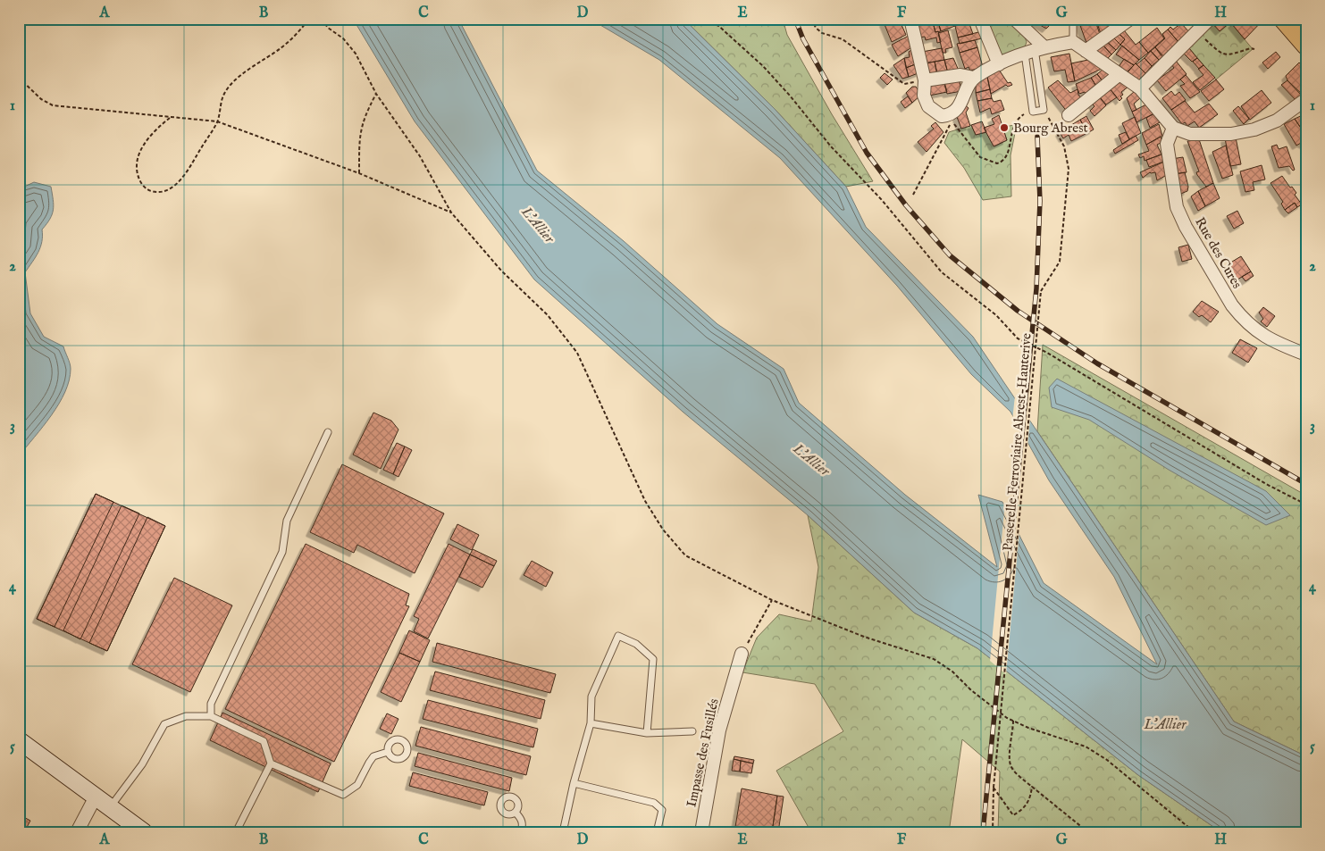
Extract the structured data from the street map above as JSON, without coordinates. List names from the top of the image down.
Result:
{
  "streets": {
    "street": ["Rue des Cures", "Impasse des Fusillés"],
    "path": ["Passerelle Ferroviaire Abrest-Hauterive"]
  },
  "water": ["L'Allier"],
  "places": ["Bourg Abrest"],
  "grid": {
    "columns": [
      "A",
      "B",
      "C",
      "D",
      "E",
      "F",
      "G",
      "H"
    ],
    "rows": [
      "1",
      "2",
      "3",
      "4",
      "5"
    ]
  }
}
